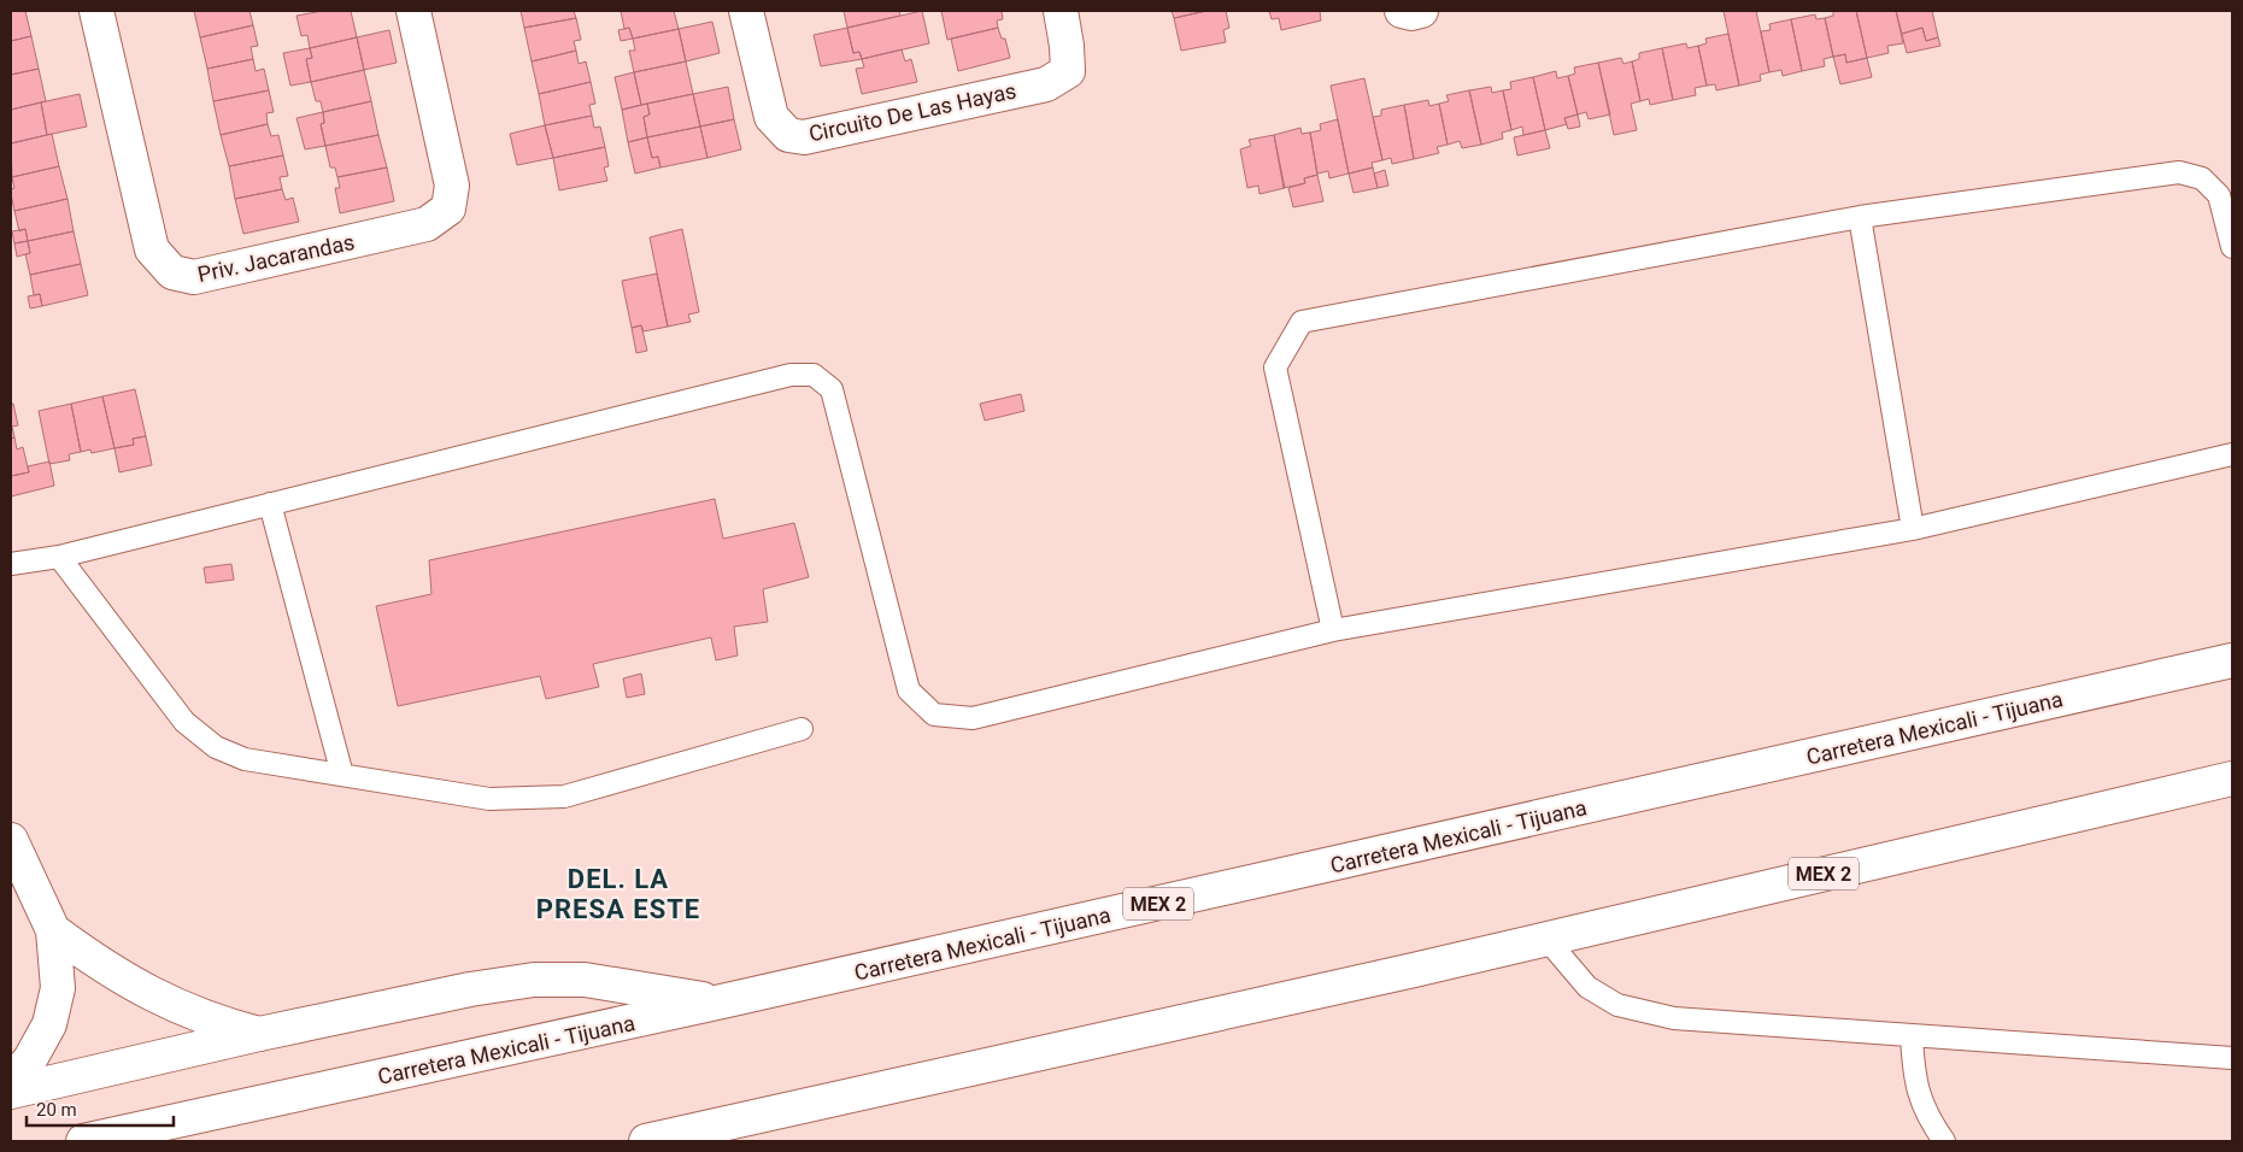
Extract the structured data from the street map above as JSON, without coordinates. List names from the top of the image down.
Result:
{
  "streets": {
    "main road": [
      "Circuito De Las Hayas",
      "Priv. Jacarandas",
      "Carretera Mexicali - Tijuana",
      "MEX 2"
    ]
  },
  "districts": ["DEL. LA PRESA ESTE"],
  "scale_bar": "20 m"
}
